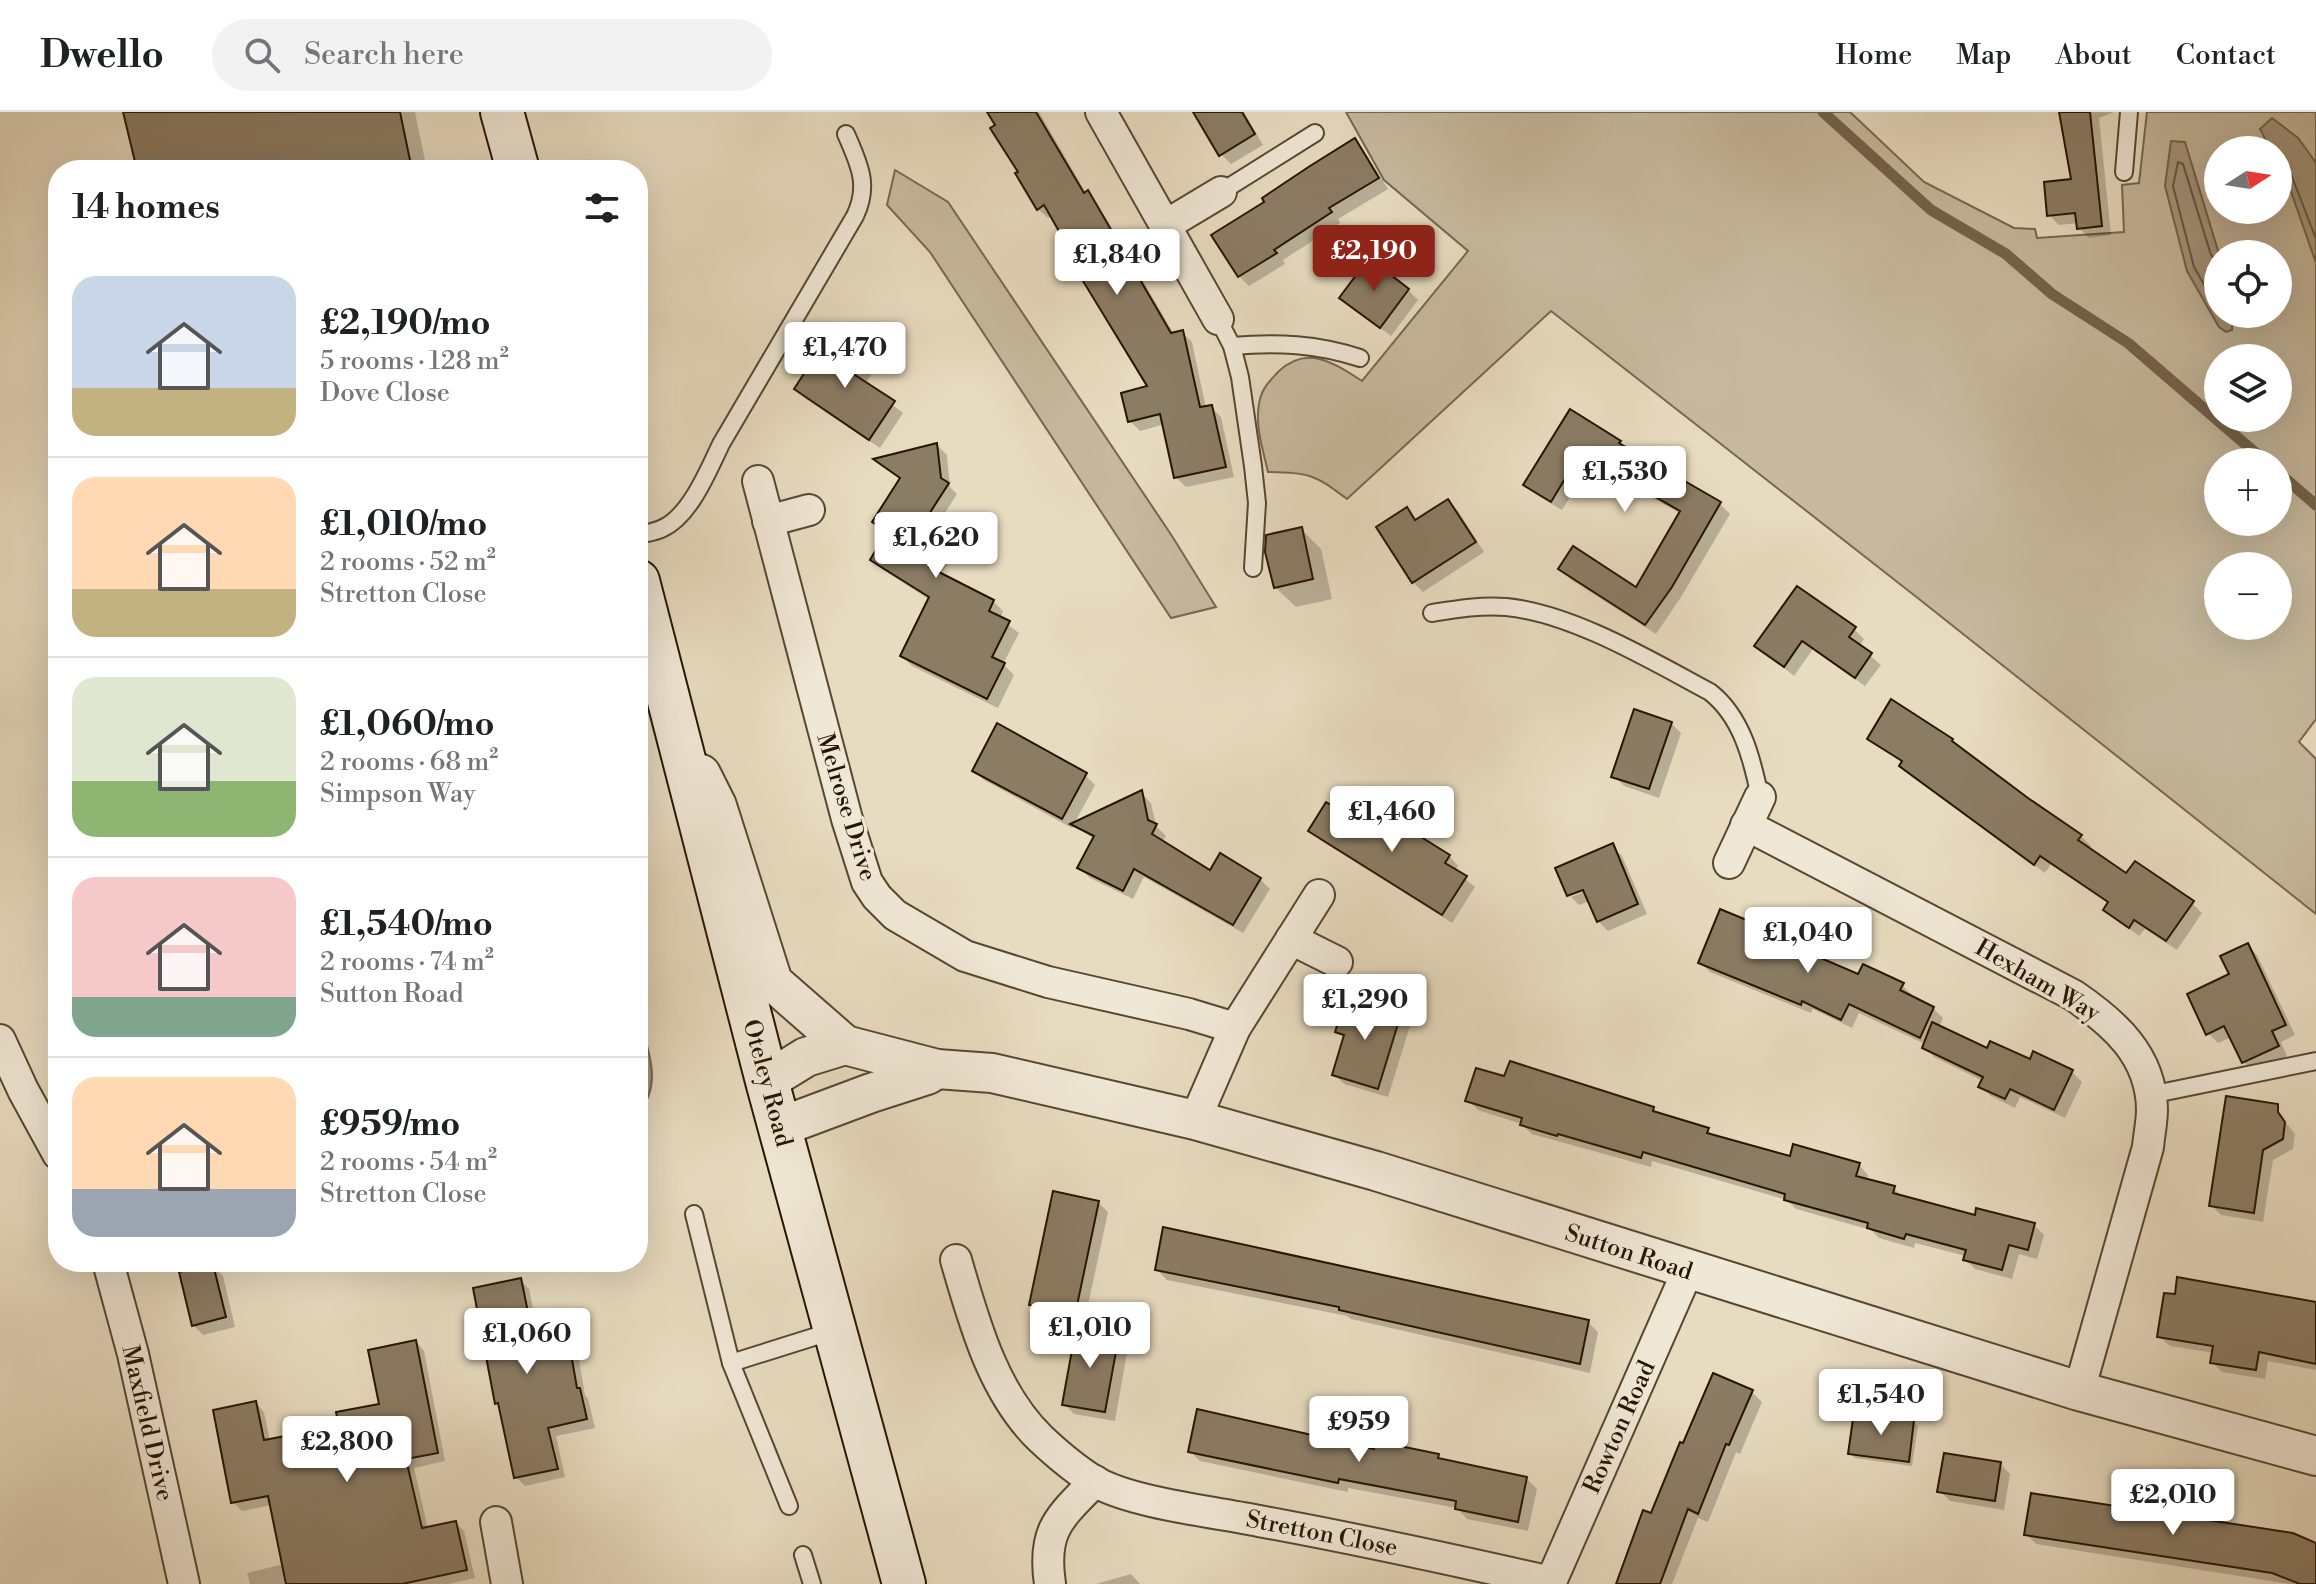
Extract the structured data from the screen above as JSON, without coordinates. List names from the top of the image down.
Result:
{
  "streets": {
    "main road": ["Oteley Road"],
    "street": [
      "Melrose Drive",
      "Hexham Way",
      "Sutton Road",
      "Maxfield Drive",
      "Rowton Road",
      "Stretton Close"
    ]
  },
  "crossings": [
    ["Hexham Way", "Sutton Road"],
    ["Oteley Road", "Sutton Road"],
    ["Sutton Road", "Rowton Road"],
    ["Rowton Road", "Stretton Close"]
  ],
  "north": "right",
  "page": {
    "header": "Dwello",
    "search": "Search here",
    "nav": [
      "Home",
      "Map",
      "About",
      "Contact"
    ],
    "map_buttons": ["+", "−"],
    "heading": "14 homes",
    "price": [
      "£2,190",
      "£1,840",
      "£1,470",
      "£1,530",
      "£1,620",
      "£1,460",
      "£1,040",
      "£1,290",
      "£1,010",
      "£1,060",
      "£1,540",
      "£959",
      "£2,800",
      "£2,010"
    ],
    "list": [
      {
        "name": "£2,190/mo",
        "note": "5 rooms · 128 m² · Dove Close"
      },
      {
        "name": "£1,010/mo",
        "note": "2 rooms · 52 m² · Stretton Close"
      },
      {
        "name": "£1,060/mo",
        "note": "2 rooms · 68 m² · Simpson Way"
      },
      {
        "name": "£1,540/mo",
        "note": "2 rooms · 74 m² · Sutton Road"
      },
      {
        "name": "£959/mo",
        "note": "2 rooms · 54 m² · Stretton Close"
      }
    ]
  }
}
